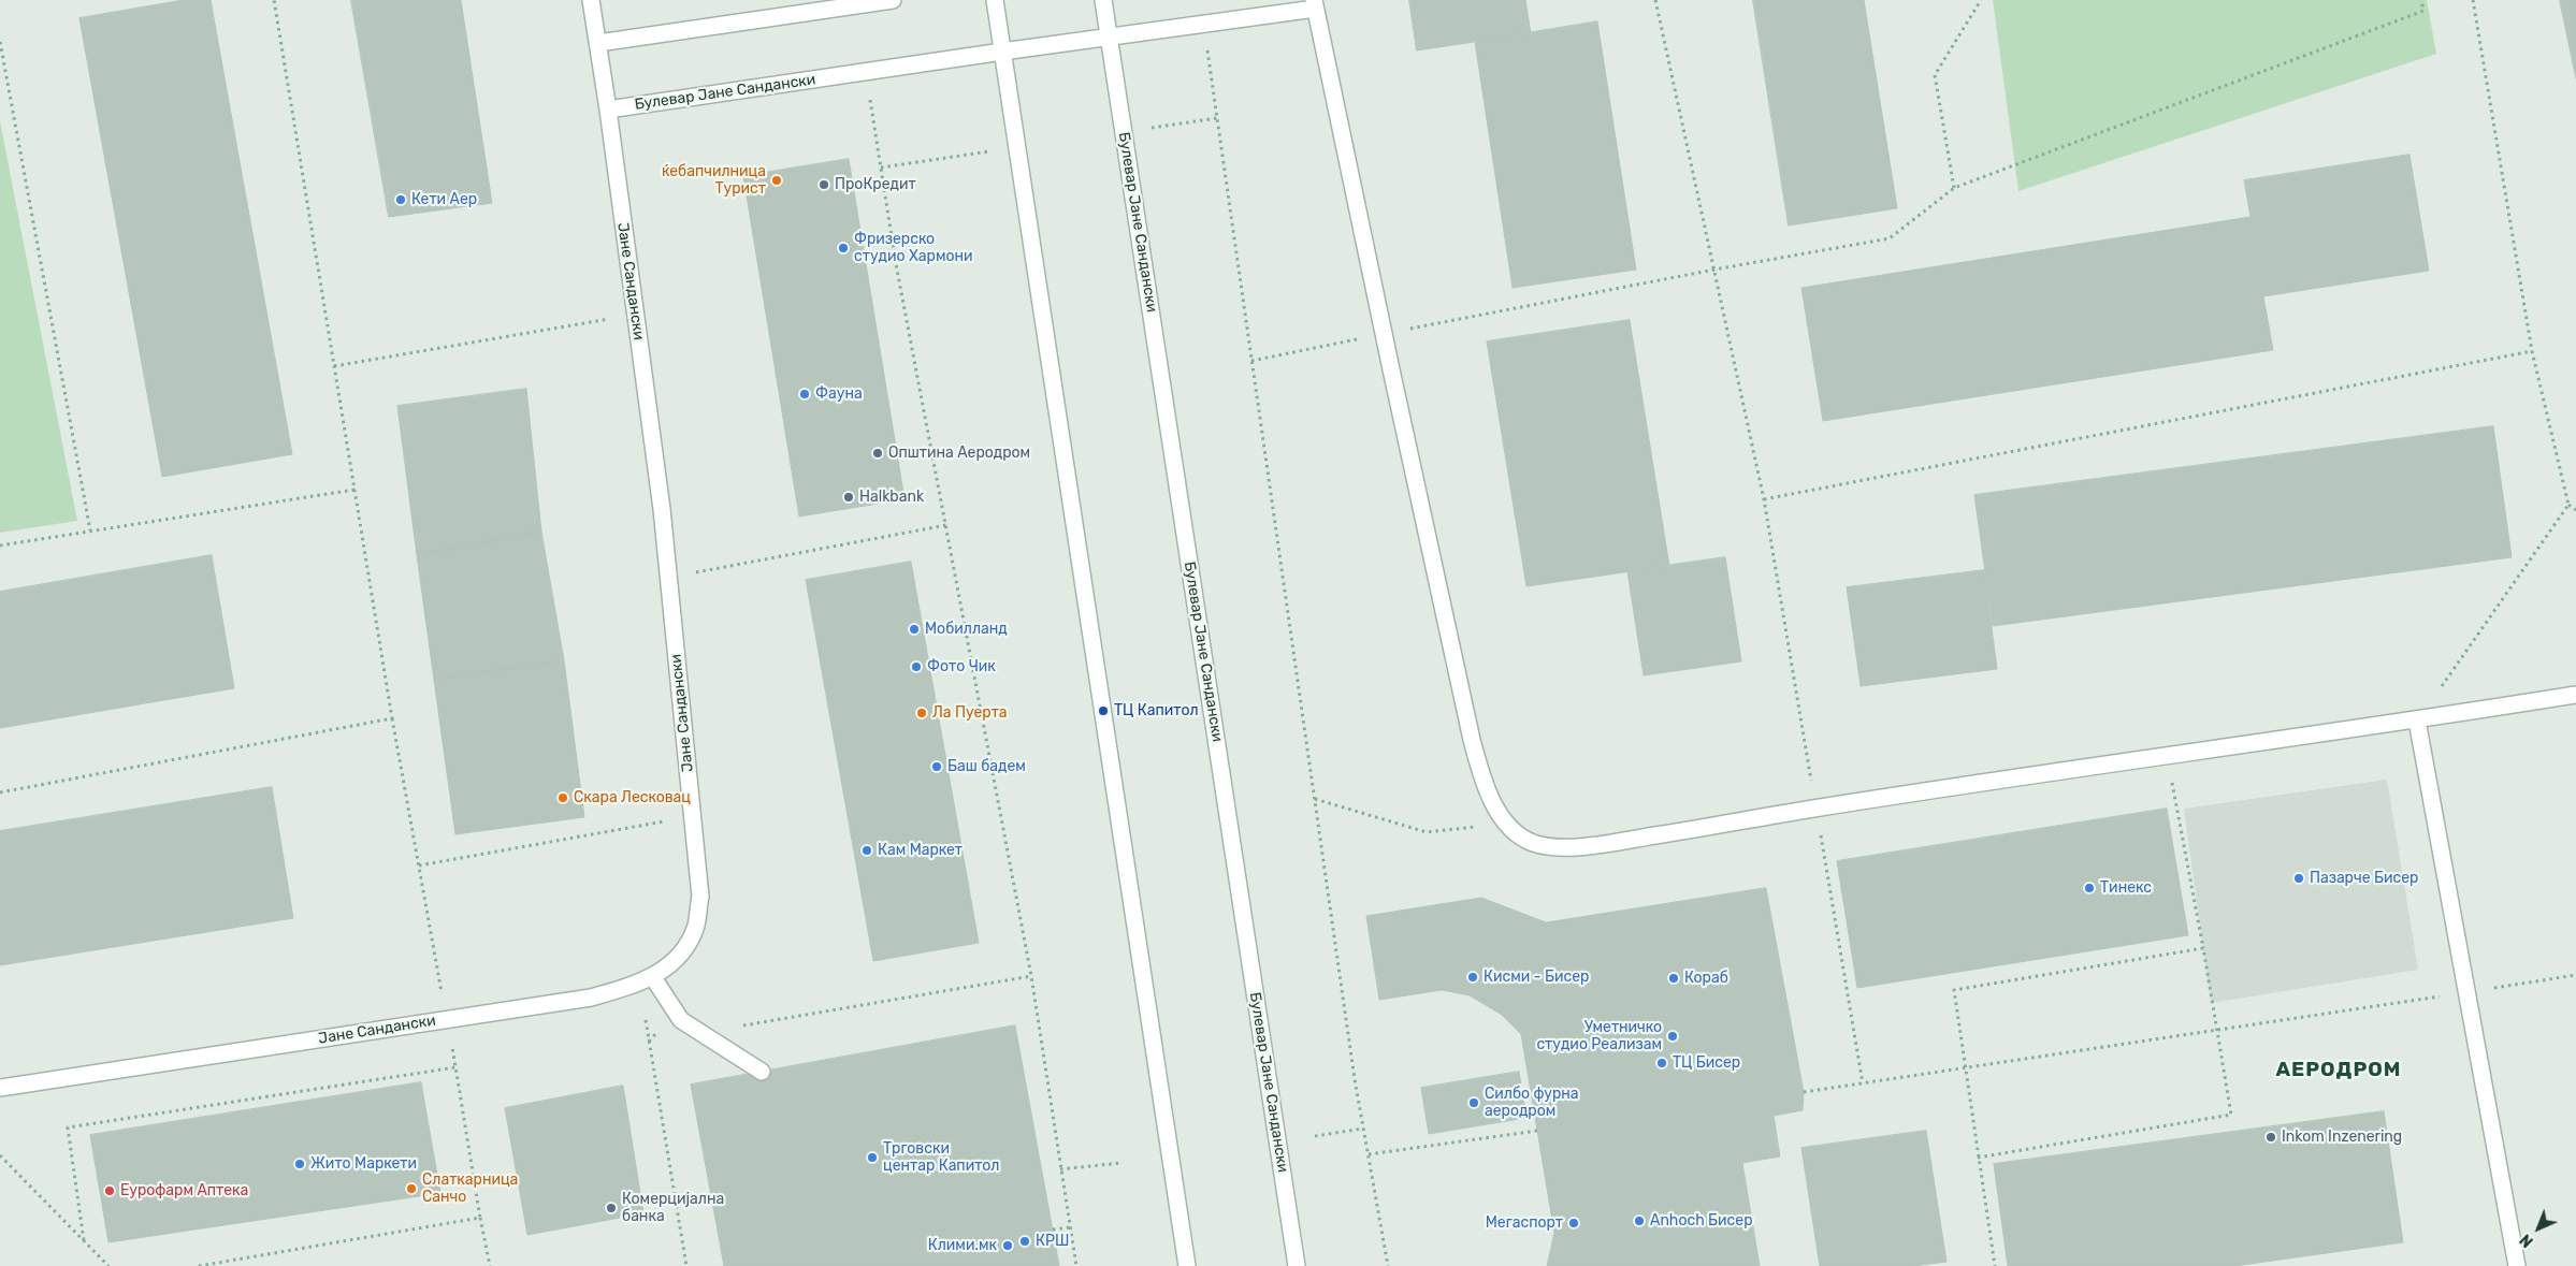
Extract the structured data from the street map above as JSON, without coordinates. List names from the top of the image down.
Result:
{
  "streets": {
    "street": ["Булевар Јане Сандански", "Јане Сандански"]
  },
  "crossings": [
    ["Булевар Јане Сандански", "Јане Сандански"]
  ],
  "districts": ["АЕРОДРОМ"],
  "places": [
    "ќебапчилница Турист",
    "ПроКредит",
    "Кети Аер",
    "Фризерско студио Хармони",
    "Фауна",
    "Општина Аеродром",
    "Halkbank",
    "Мобилланд",
    "Фото Чик",
    "ТЦ Капитол",
    "Ла Пуерта",
    "Баш бадем",
    "Скара Лесковац",
    "Кам Маркет",
    "Пазарче Бисер",
    "Тинекс",
    "Кисми - Бисер",
    "Кораб",
    "Уметничко студио Реализам",
    "ТЦ Бисер",
    "Силбо фурна аеродром",
    "Inkom Inzenering",
    "Трговски центар Капитол",
    "Жито Маркети",
    "Слаткарница Санчо",
    "Еурофарм Аптека",
    "Комерцијална банка",
    "Anhoch Бисер",
    "Мегаспорт",
    "КРШ",
    "Клими.мк"
  ],
  "north": "bottom left"
}
